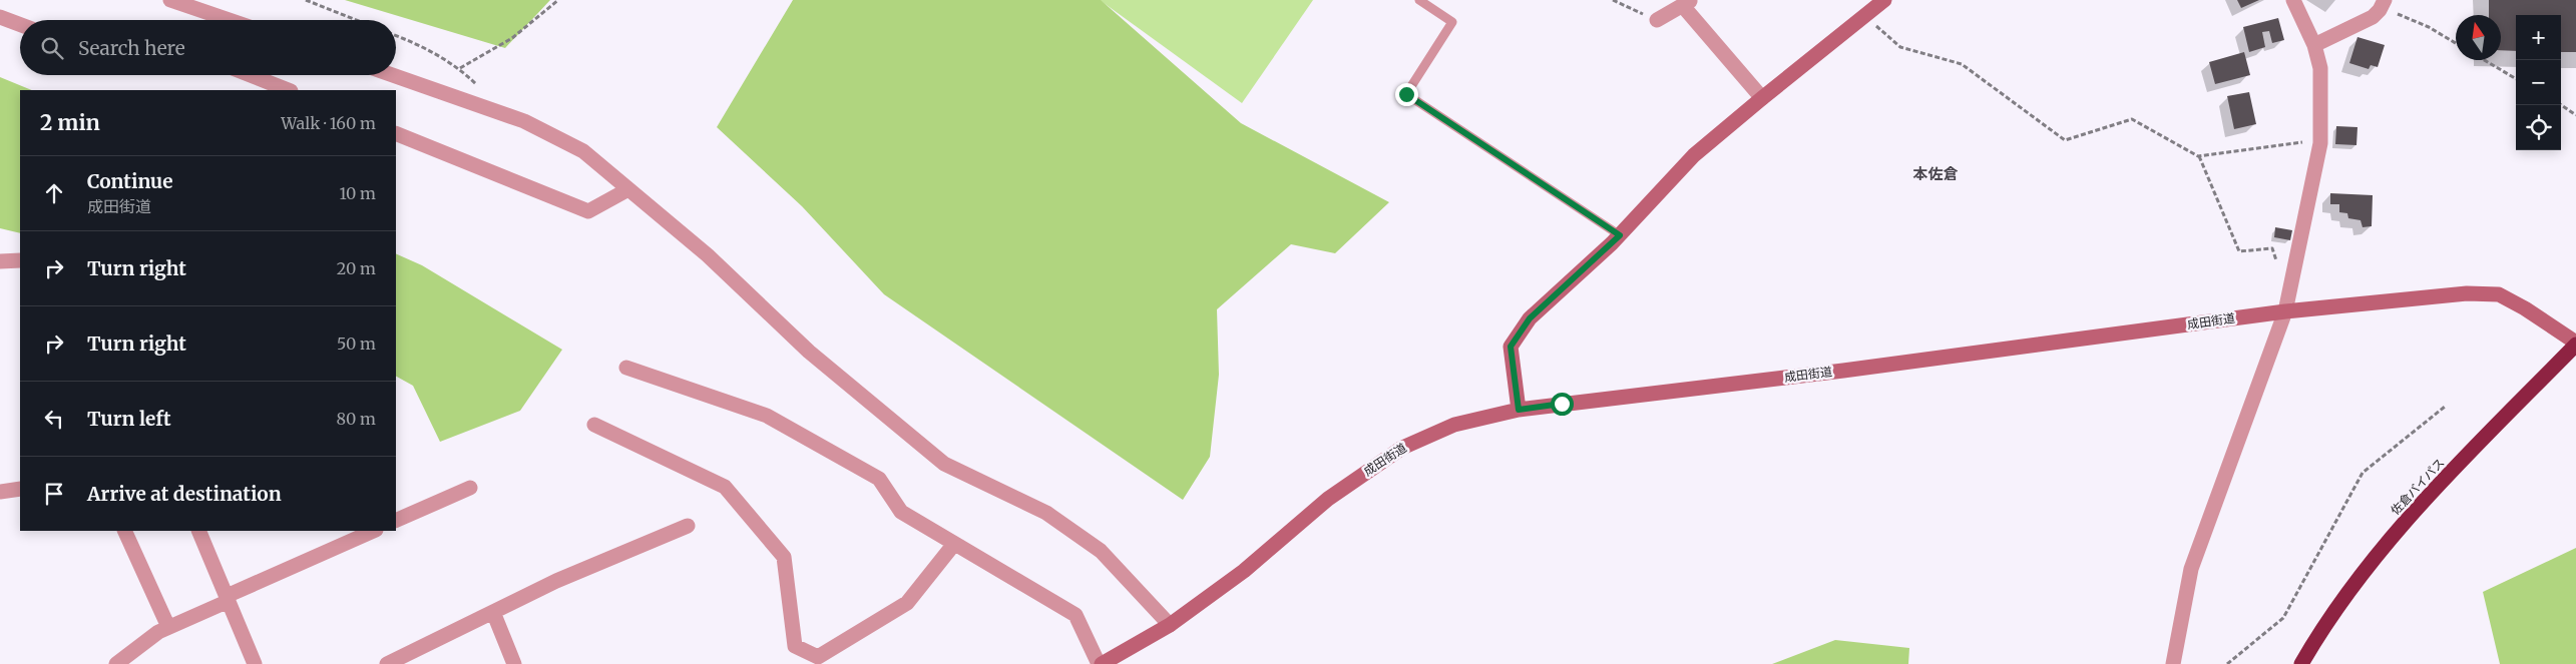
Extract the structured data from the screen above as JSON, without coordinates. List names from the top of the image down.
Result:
{
  "streets": {
    "highway": ["佐倉バイパス"],
    "street": ["成田街道"]
  },
  "crossings": [
    ["成田街道", "佐倉バイパス"]
  ],
  "districts": ["本佐倉"],
  "north": "top",
  "page": {
    "map_buttons": ["+", "−"],
    "search": "Search here",
    "heading": ["2 min", "Walk · 160 m"],
    "list": [
      ["Continue", "成田街道", "10 m"],
      ["Turn right", "20 m"],
      ["Turn right", "50 m"],
      ["Turn left", "80 m"],
      "Arrive at destination"
    ]
  }
}
